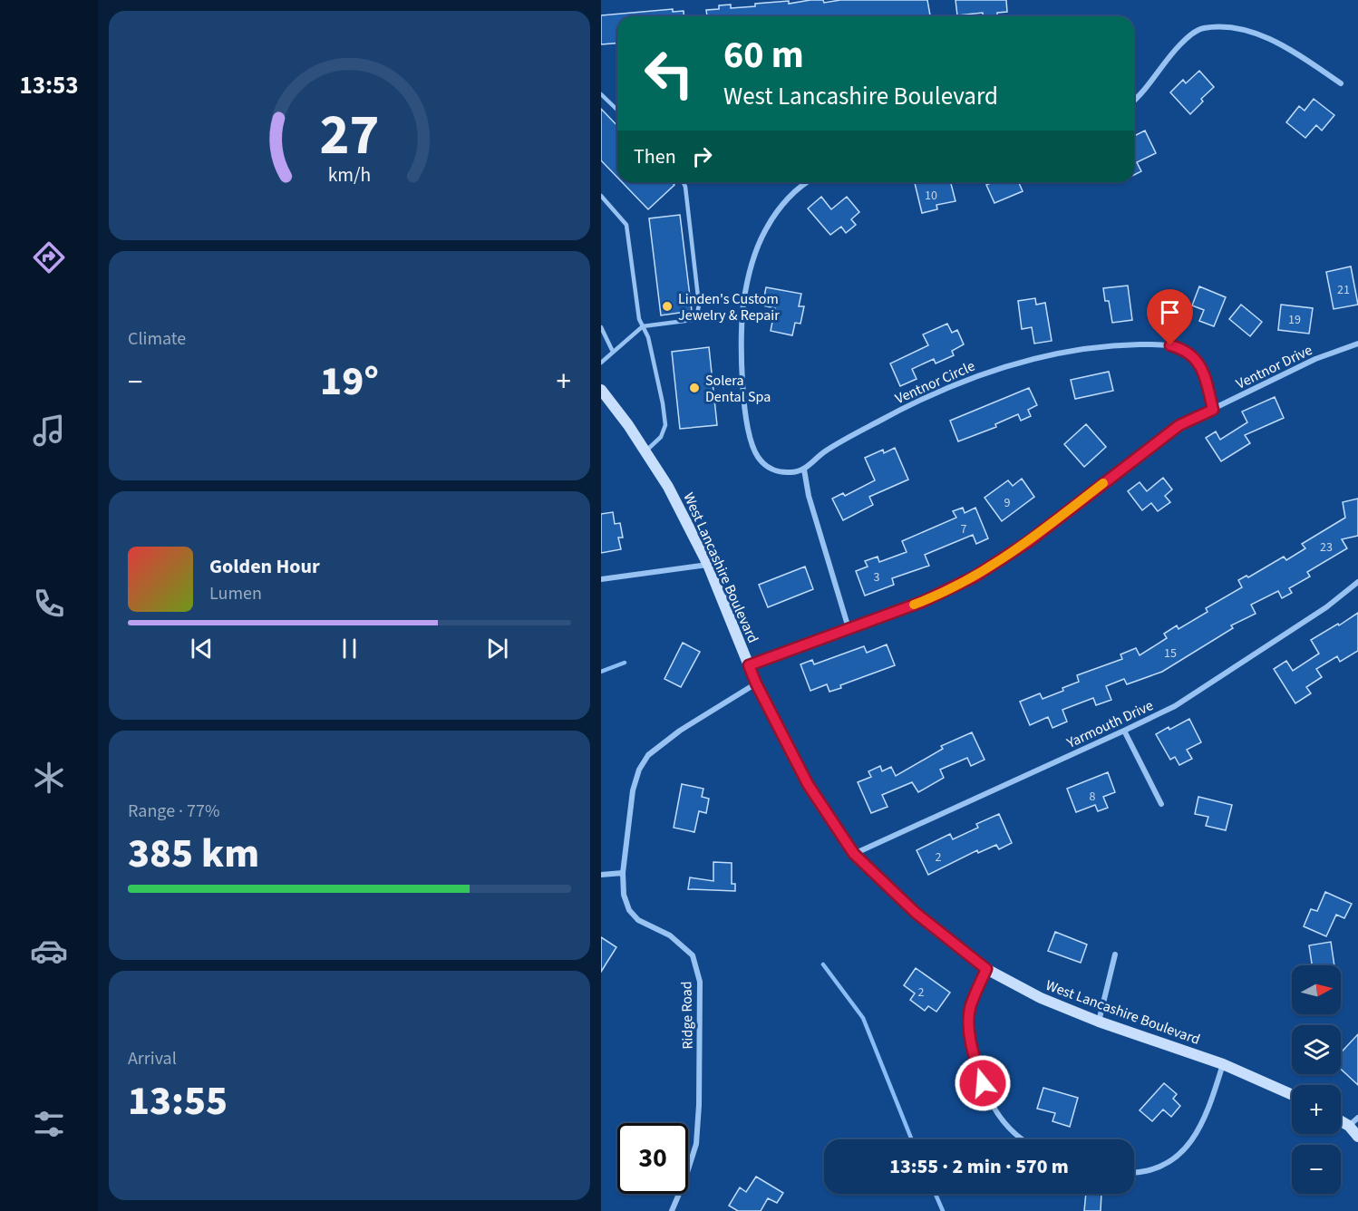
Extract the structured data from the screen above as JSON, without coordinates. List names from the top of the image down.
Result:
{
  "streets": {
    "main road": ["West Lancashire Boulevard"],
    "street": [
      "Ventnor Drive",
      "Ventnor Circle",
      "Yarmouth Drive",
      "Ridge Road"
    ]
  },
  "crossings": [
    ["Ventnor Drive", "Ventnor Circle"],
    ["Ventnor Drive", "West Lancashire Boulevard"],
    ["West Lancashire Boulevard", "Yarmouth Drive"],
    ["West Lancashire Boulevard", "Ridge Road"]
  ],
  "places": ["Linden's Custom Jewelry & Repair", "Solera Dental Spa"],
  "house_numbers": [
    "10",
    "21",
    "19",
    "9",
    "7",
    "23",
    "3",
    "15",
    "8",
    "2",
    "2"
  ],
  "north": "right",
  "page": {
    "tabs": "13:53",
    "turn": ["60 m", "West Lancashire Boulevard"],
    "then": "Then",
    "tile": [
      "Climate",
      ["Range · 77%", "385 km"],
      ["Arrival", "13:55"]
    ],
    "heat": ["−", "19°", "+"],
    "song": ["Golden Hour", "Lumen"],
    "map_buttons": ["+", "−"],
    "limit": "30",
    "trip": "13:55 · 2 min · 570 m",
    "gauge": ["27", "km/h"]
  }
}
